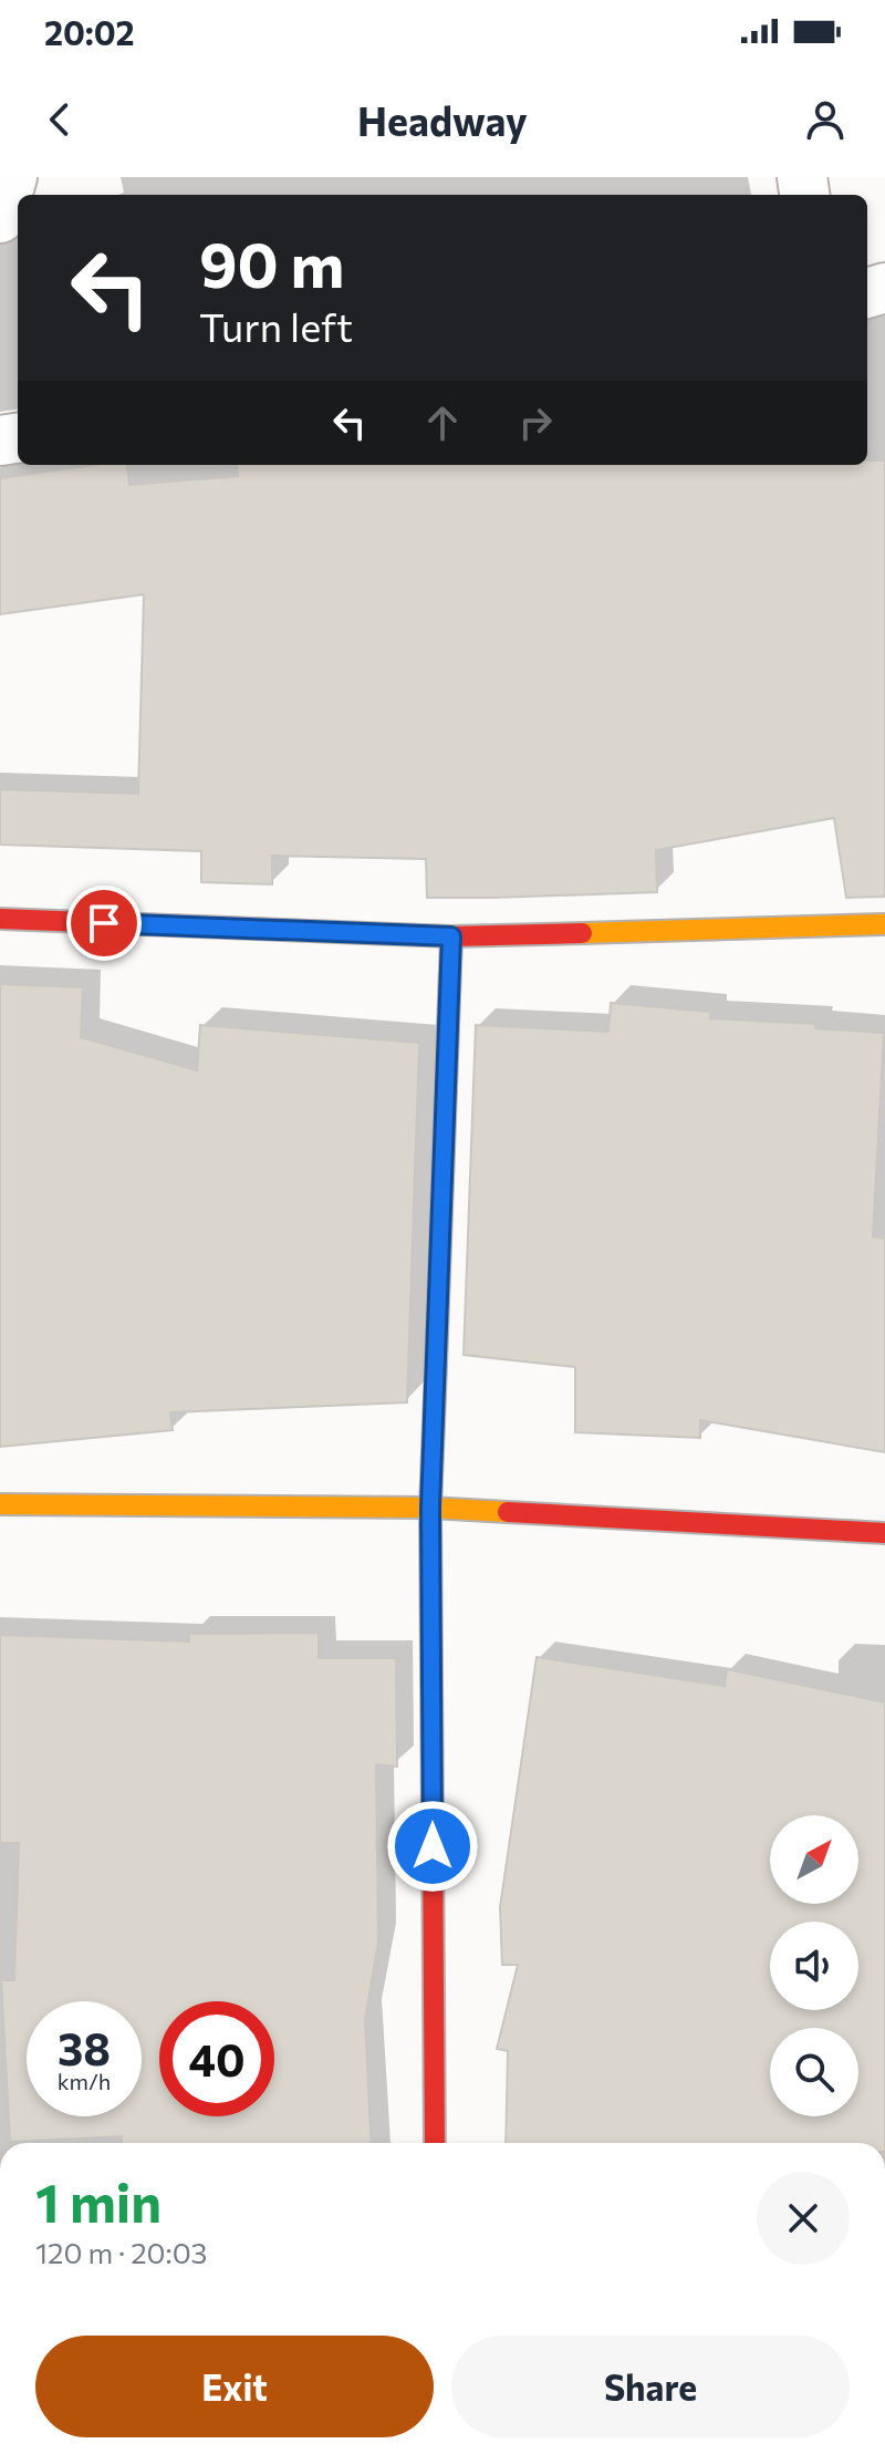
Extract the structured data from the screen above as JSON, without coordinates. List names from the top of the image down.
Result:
{
  "north": "top right",
  "page": {
    "status": "20:02",
    "header": "Headway",
    "turn": ["90 m", "Turn left"],
    "speed": "38 km/h",
    "limit": "40",
    "heading": ["1 min", "120 m · 20:03"],
    "buttons": ["Exit", "Share"]
  }
}
